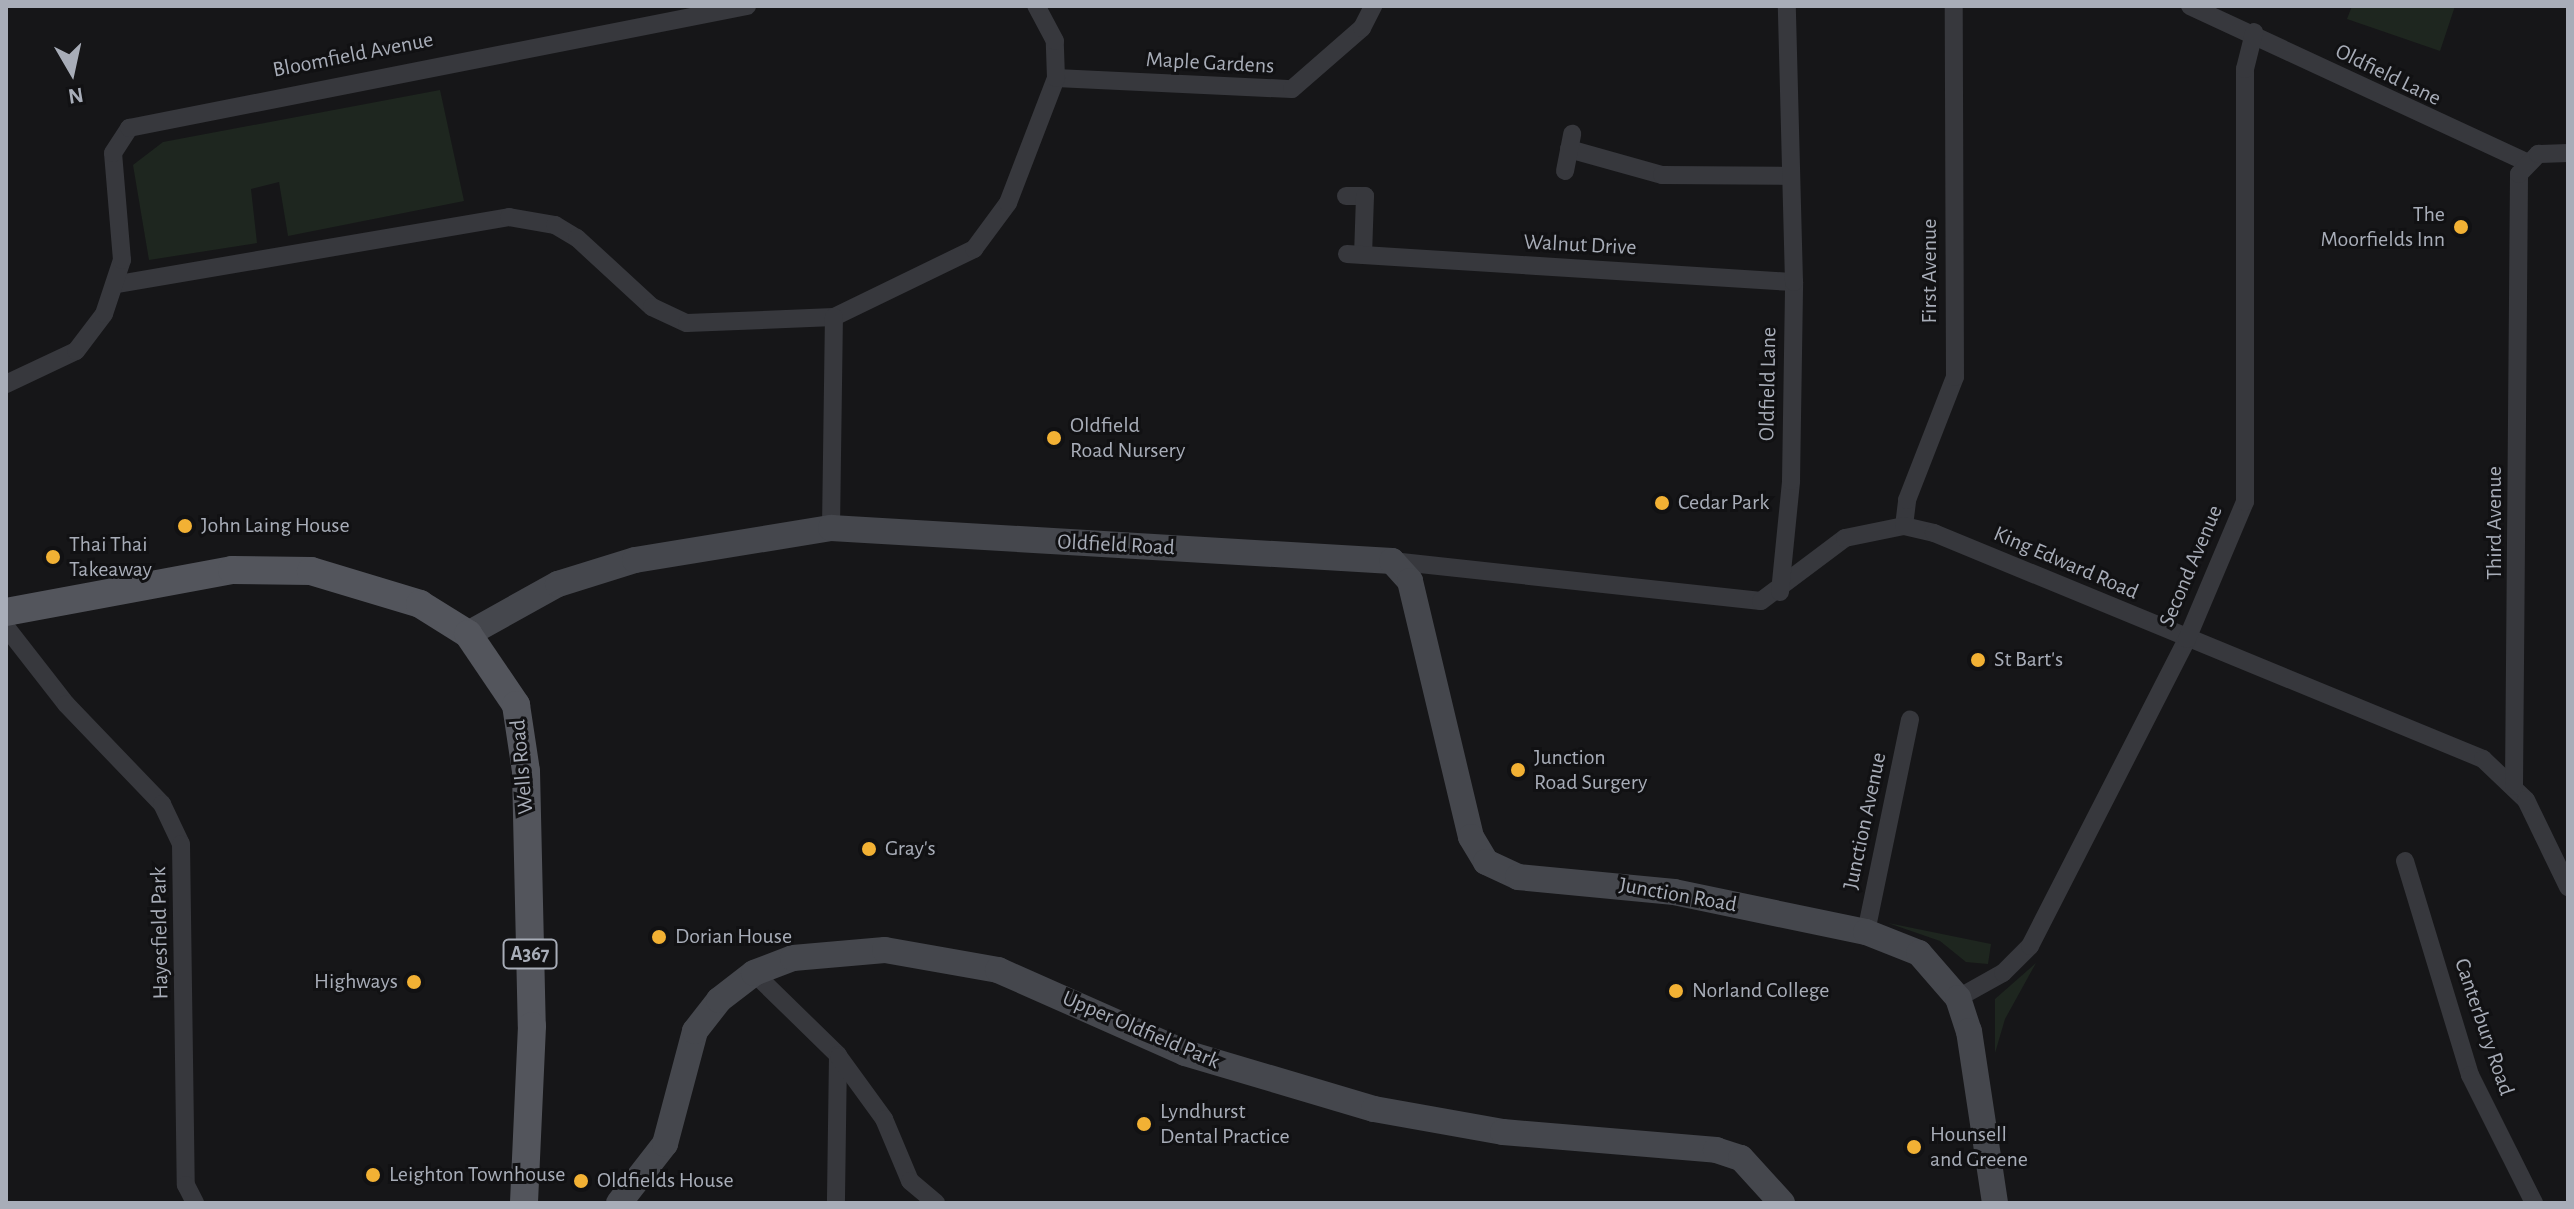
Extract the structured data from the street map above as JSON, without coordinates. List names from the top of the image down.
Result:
{
  "streets": {
    "main road": [
      "Oldfield Road",
      "Wells Road",
      "Junction Road",
      "A367",
      "Upper Oldfield Park"
    ],
    "street": [
      "Bloomfield Avenue",
      "Maple Gardens",
      "Oldfield Lane",
      "Walnut Drive",
      "First Avenue",
      "Third Avenue",
      "King Edward Road",
      "Second Avenue",
      "Junction Avenue",
      "Hayesfield Park",
      "Canterbury Road"
    ]
  },
  "crossings": [
    ["Oldfield Lane", "Walnut Drive"],
    ["Oldfield Lane", "Third Avenue"],
    ["Oldfield Lane", "Oldfield Road"],
    ["Oldfield Lane", "King Edward Road"],
    ["Oldfield Lane", "Second Avenue"],
    ["First Avenue", "King Edward Road"],
    ["Third Avenue", "King Edward Road"],
    ["Oldfield Road", "King Edward Road"],
    ["Oldfield Road", "Wells Road"],
    ["Oldfield Road", "Junction Road"],
    ["King Edward Road", "Second Avenue"],
    ["Second Avenue", "Junction Road"],
    ["Junction Avenue", "Junction Road"]
  ],
  "places": [
    "The Moorfields Inn",
    "Oldfield Road Nursery",
    "Cedar Park",
    "John Laing House",
    "Thai Thai Takeaway",
    "St Bart's",
    "Junction Road Surgery",
    "Gray's",
    "Dorian House",
    "Highways",
    "Norland College",
    "Lyndhurst Dental Practice",
    "Hounsell and Greene",
    "Leighton Townhouse",
    "Oldfields House"
  ],
  "north": "bottom"
}
